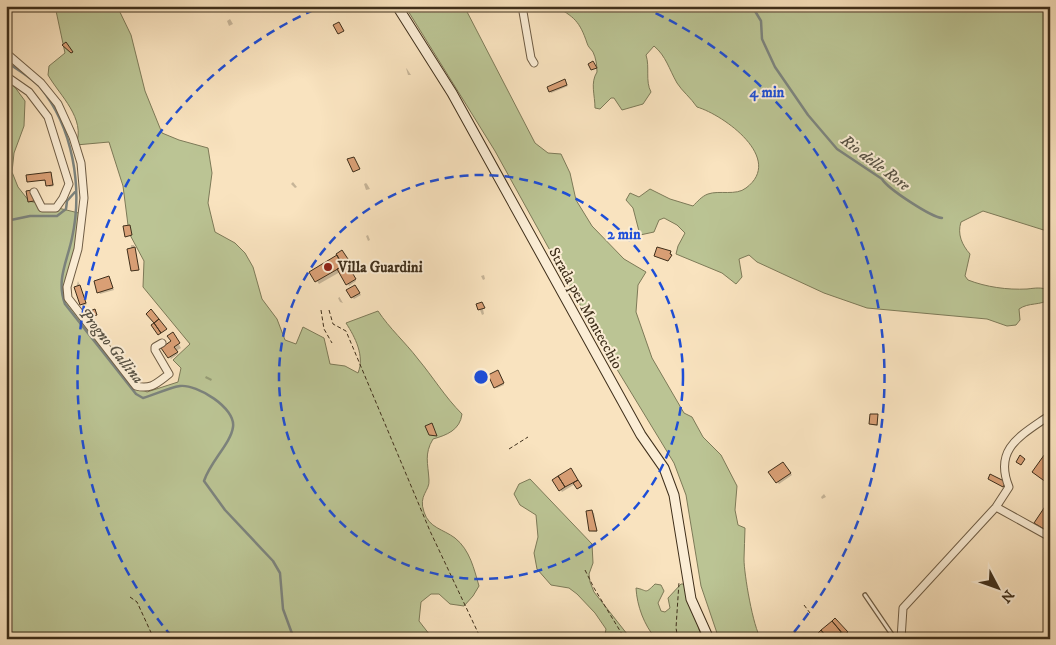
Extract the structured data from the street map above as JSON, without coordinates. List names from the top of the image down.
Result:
{
  "streets": {
    "street": ["Strada per Montecchio"]
  },
  "water": ["Rio delle Rore", "Progno Gallina"],
  "places": ["Villa Guardini"],
  "north": "bottom right",
  "rings": ["4 min", "2 min"]
}
